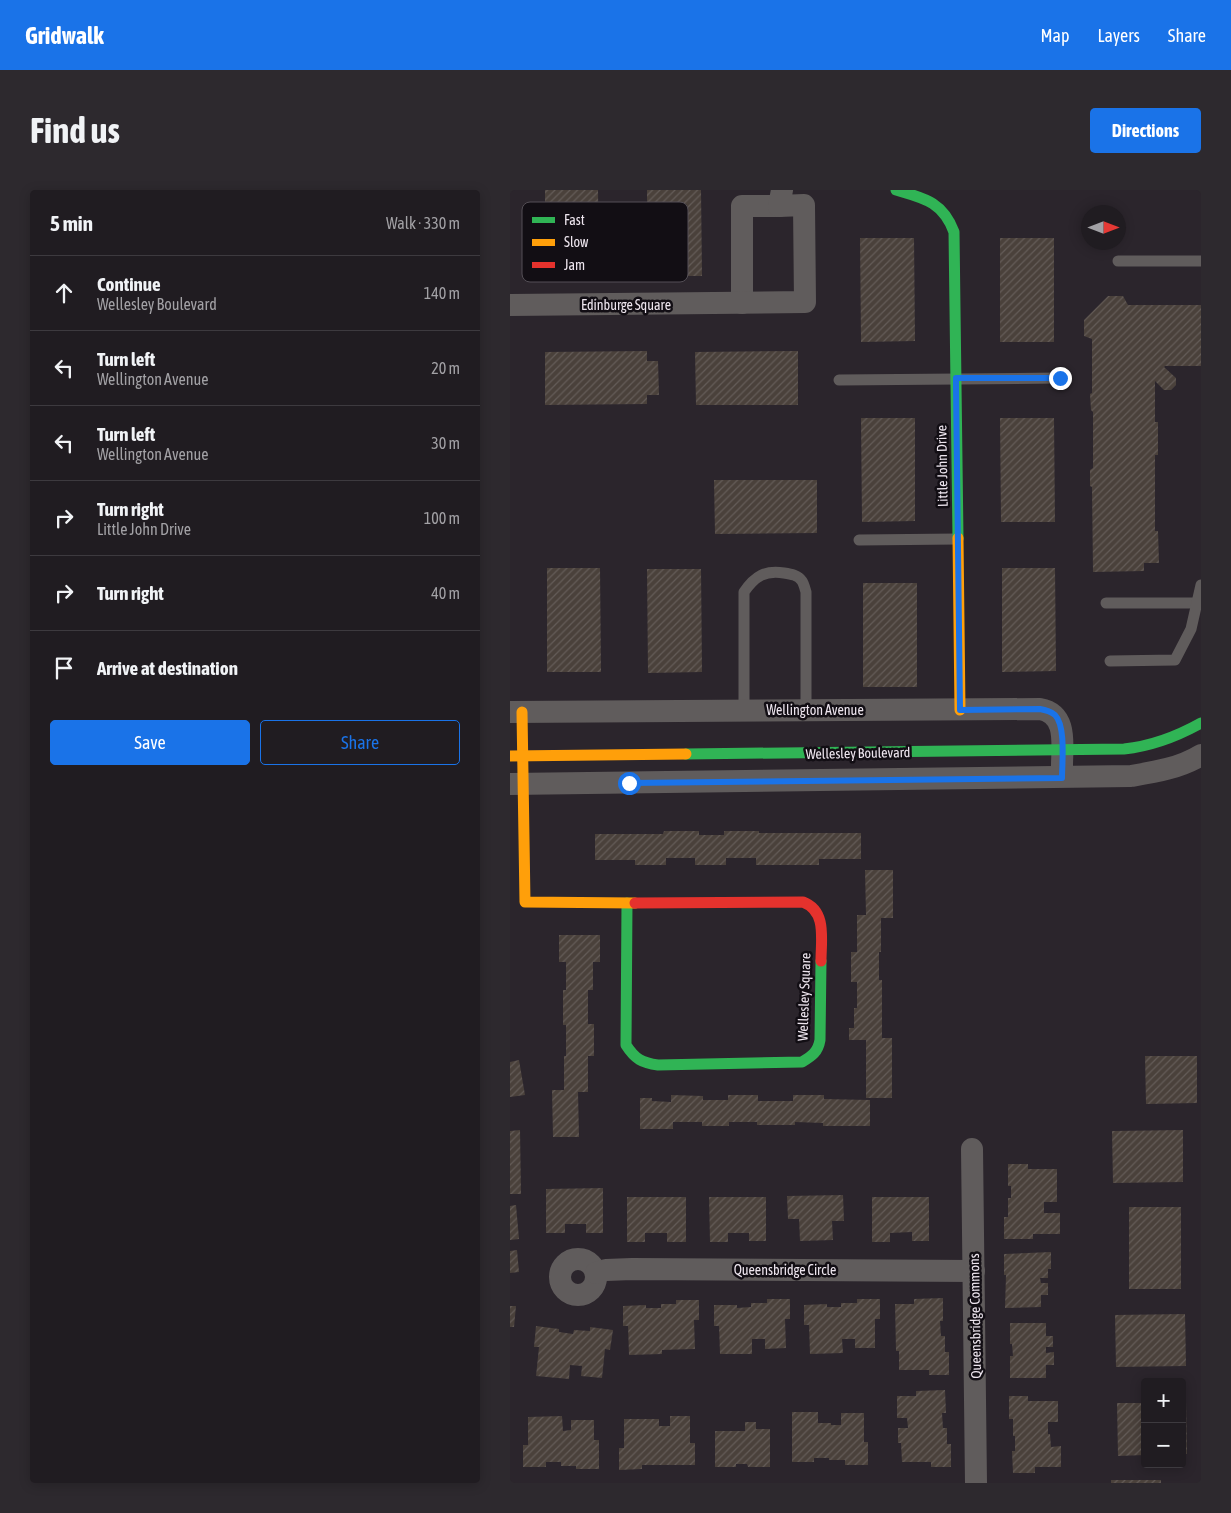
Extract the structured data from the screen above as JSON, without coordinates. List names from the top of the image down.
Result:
{
  "streets": {
    "street": [
      "Edinburge Square",
      "Little John Drive",
      "Wellington Avenue",
      "Wellesley Boulevard",
      "Wellesley Square",
      "Queensbridge Circle",
      "Queensbridge Commons"
    ]
  },
  "crossings": [
    ["Little John Drive", "Wellington Avenue"],
    ["Wellington Avenue", "Wellesley Boulevard"],
    ["Queensbridge Circle", "Queensbridge Commons"]
  ],
  "legend": ["Fast", "Slow", "Jam"],
  "north": "right",
  "page": {
    "header": "Gridwalk",
    "nav": ["Map", "Layers", "Share"],
    "buttons": [
      "Directions",
      ["Save", "Share"]
    ],
    "title": "Find us",
    "heading": ["5 min", "Walk · 330 m"],
    "list": [
      ["Continue", "Wellesley Boulevard", "140 m"],
      ["Turn left", "Wellington Avenue", "20 m"],
      ["Turn left", "Wellington Avenue", "30 m"],
      ["Turn right", "Little John Drive", "100 m"],
      ["Turn right", "40 m"],
      "Arrive at destination"
    ],
    "map_buttons": ["+", "−"]
  }
}
